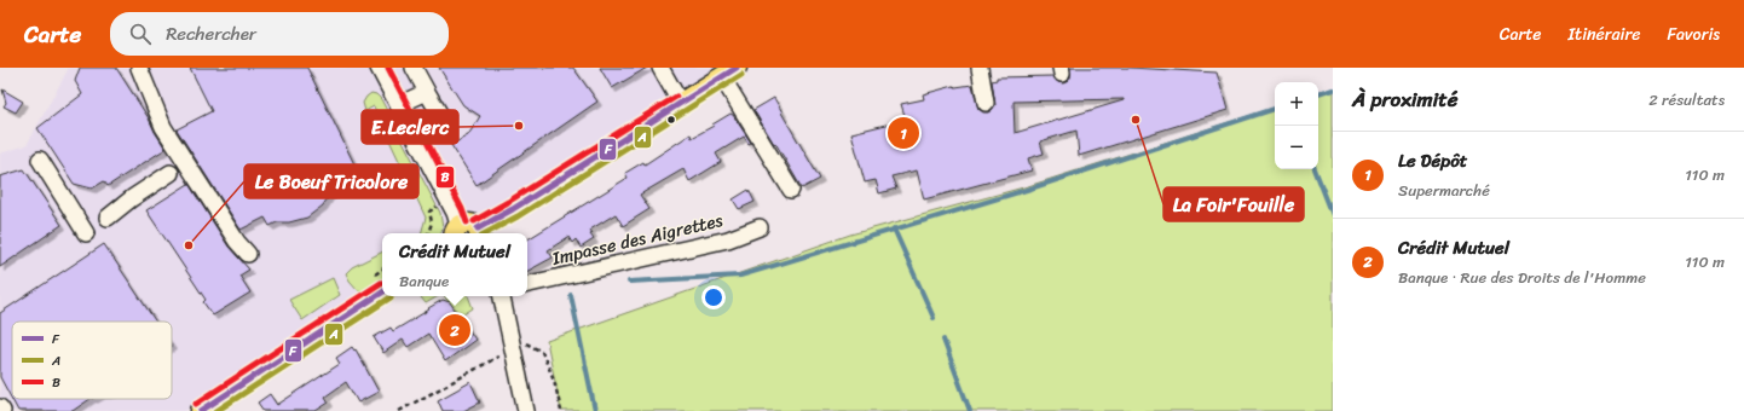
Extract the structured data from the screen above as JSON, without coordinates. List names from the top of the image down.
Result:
{
  "streets": {
    "street": ["Impasse des Aigrettes"]
  },
  "places": ["La Foir'Fouille", "E.Leclerc", "Le Boeuf Tricolore"],
  "lines": ["transit line F", "transit line B", "transit line A"],
  "legend": ["F", "A", "B"],
  "page": {
    "header": "Carte",
    "search": "Rechercher",
    "nav": ["Carte", "Itinéraire", "Favoris"],
    "heading": ["À proximité", "2 résultats"],
    "map_buttons": ["+", "−"],
    "pins": ["1", "2"],
    "list": [
      {
        "mark": "1",
        "name": "Le Dépôt",
        "note": "Supermarché",
        "value": "110 m"
      },
      {
        "mark": "2",
        "name": "Crédit Mutuel",
        "note": "Banque · Rue des Droits de l'Homme",
        "value": "110 m"
      }
    ],
    "popup": ["Crédit Mutuel", "Banque"]
  }
}
